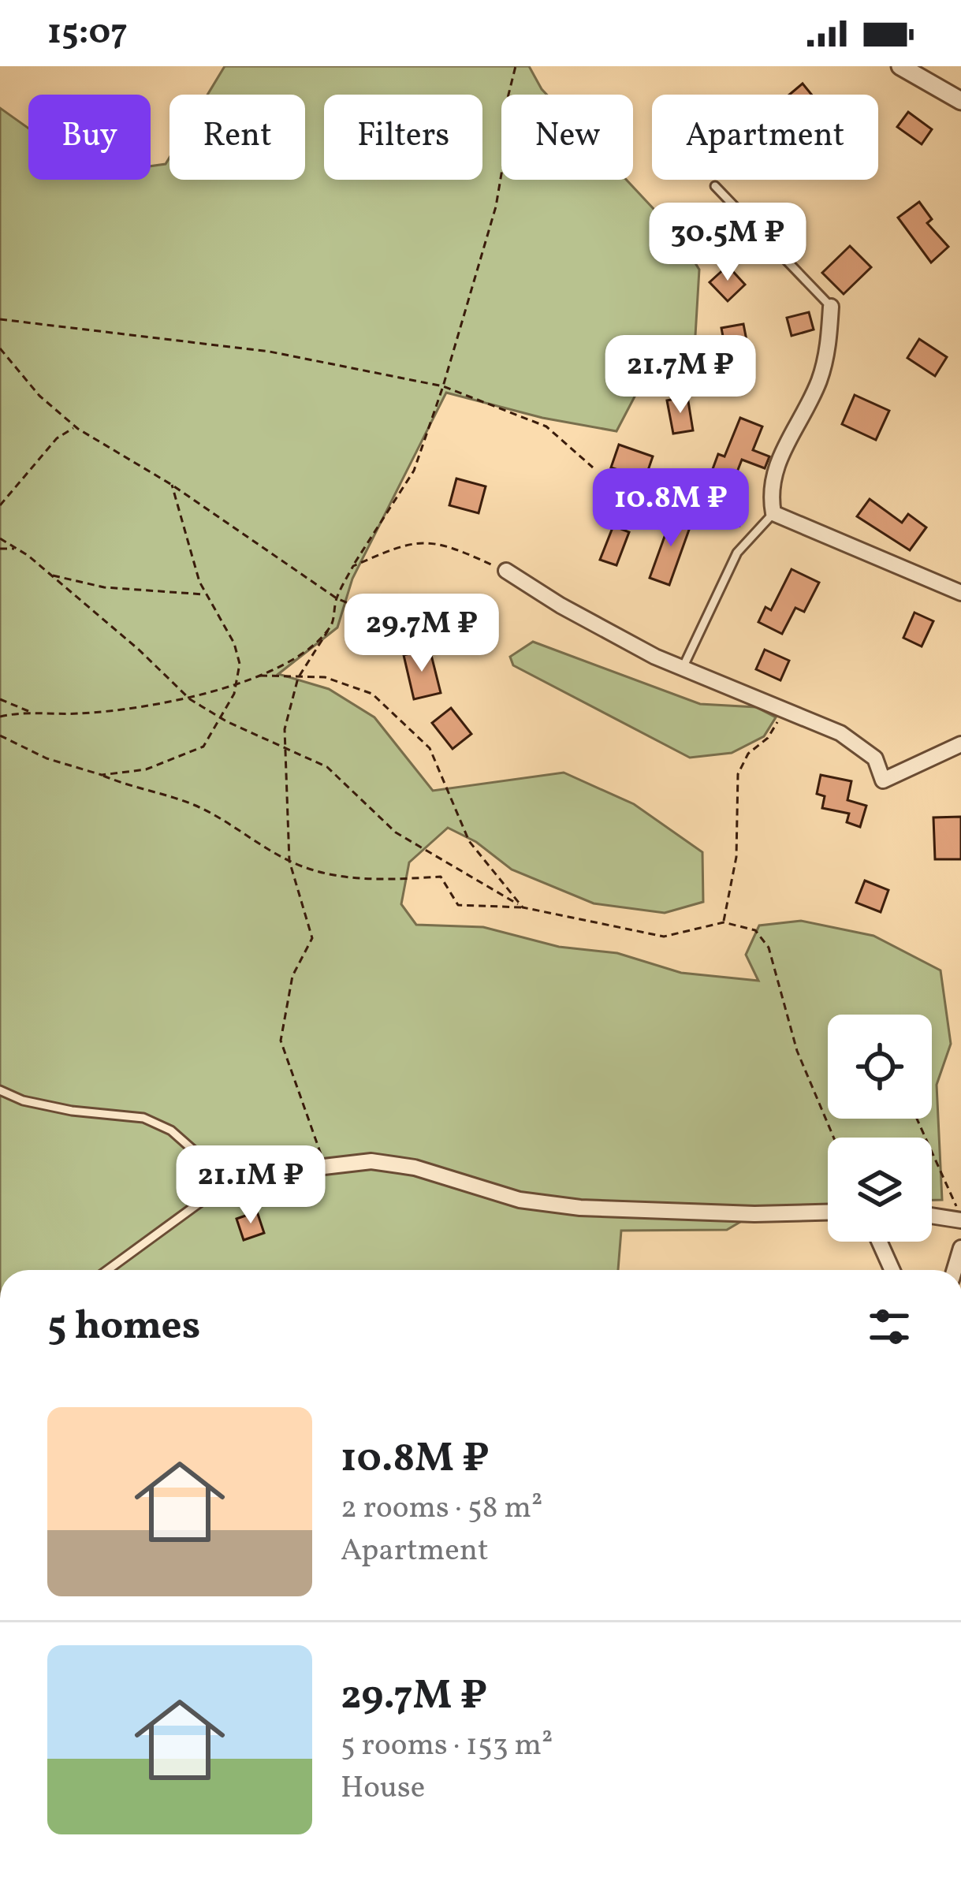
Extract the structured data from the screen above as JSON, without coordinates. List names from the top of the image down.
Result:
{
  "page": {
    "status": "15:07",
    "chip": [
      "Buy",
      "Rent",
      "Filters",
      "New",
      "Apartment"
    ],
    "price": [
      "30.5M ₽",
      "21.7M ₽",
      "10.8M ₽",
      "29.7M ₽",
      "21.1M ₽"
    ],
    "heading": "5 homes",
    "list": [
      {
        "name": "10.8M ₽",
        "note": "2 rooms · 58 m² · Apartment"
      },
      {
        "name": "29.7M ₽",
        "note": "5 rooms · 153 m² · House"
      }
    ]
  }
}
